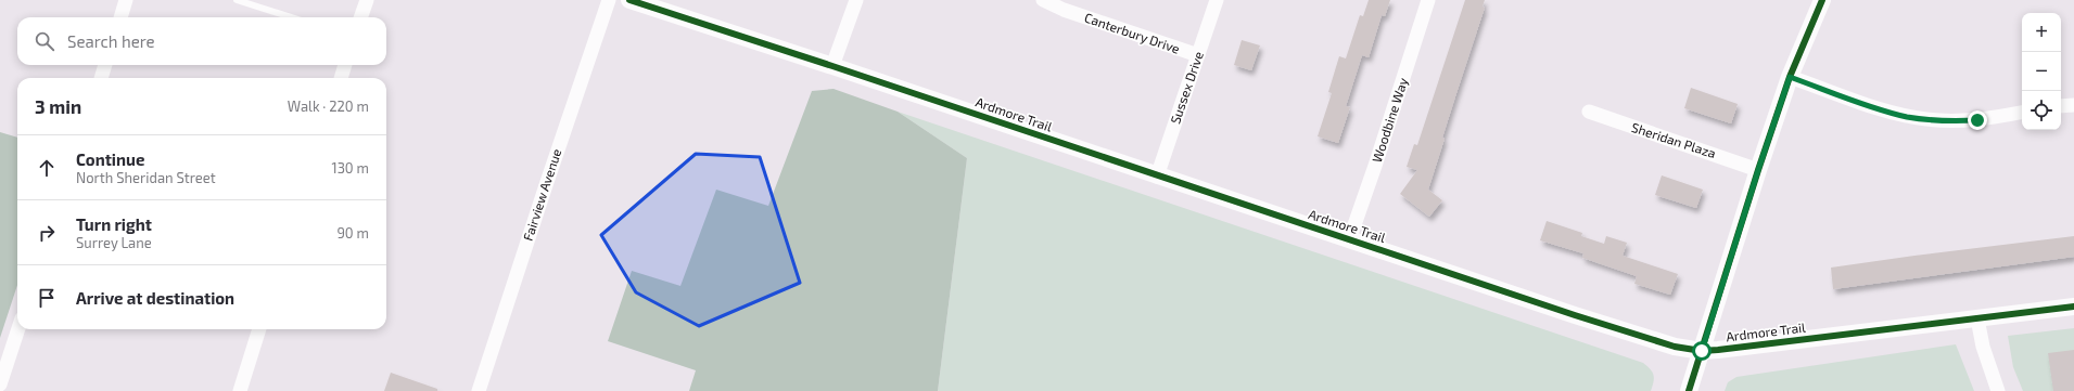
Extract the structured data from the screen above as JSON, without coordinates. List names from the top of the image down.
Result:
{
  "streets": {
    "street": [
      "Canterbury Drive",
      "Sussex Drive",
      "Ardmore Trail",
      "Woodbine Way",
      "Sheridan Plaza",
      "Fairview Avenue"
    ]
  },
  "crossings": [
    ["Canterbury Drive", "Sussex Drive"],
    ["Sussex Drive", "Ardmore Trail"],
    ["Ardmore Trail", "Woodbine Way"]
  ],
  "page": {
    "map_buttons": ["+", "−"],
    "search": "Search here",
    "heading": ["3 min", "Walk · 220 m"],
    "list": [
      ["Continue", "North Sheridan Street", "130 m"],
      ["Turn right", "Surrey Lane", "90 m"],
      "Arrive at destination"
    ]
  }
}
